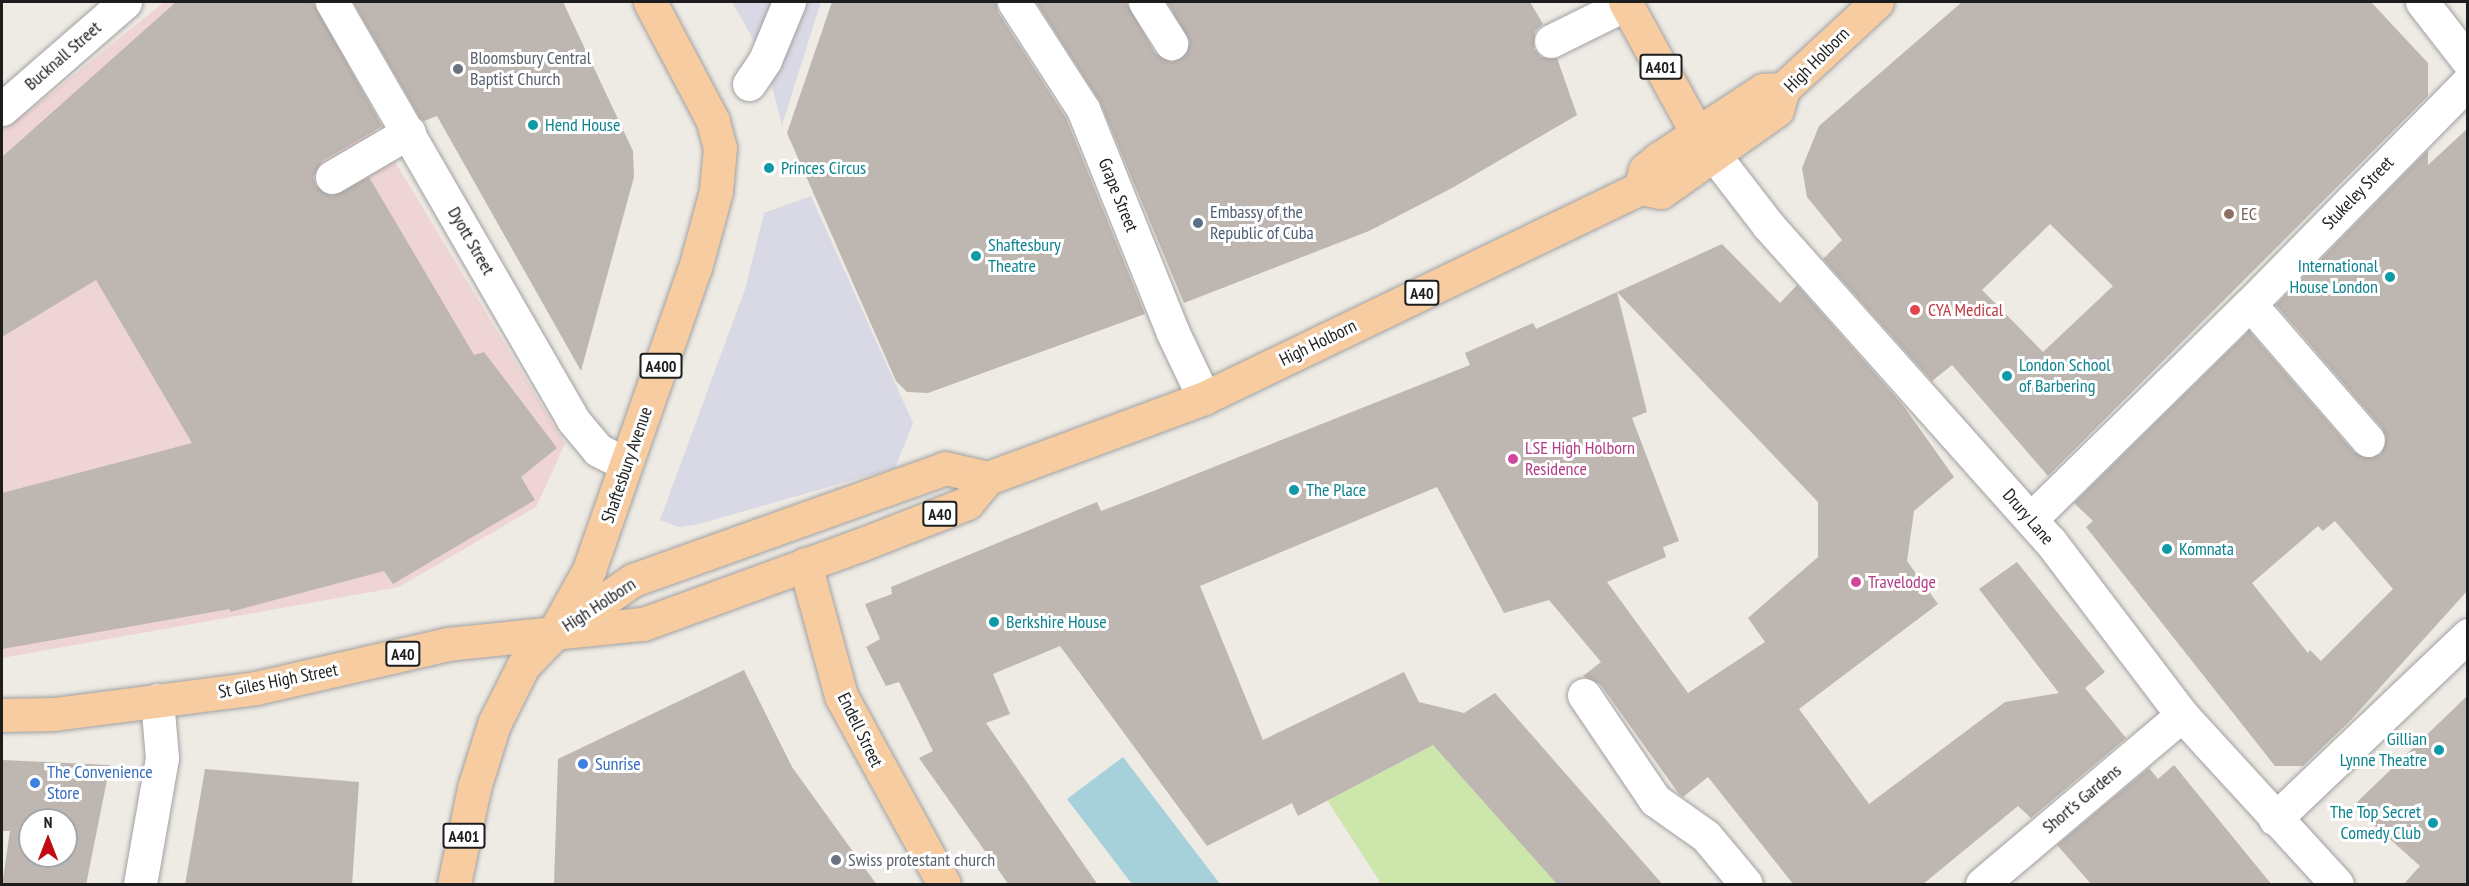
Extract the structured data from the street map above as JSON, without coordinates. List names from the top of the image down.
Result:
{
  "streets": {
    "main road": [
      "High Holborn",
      "A401",
      "A40",
      "A400",
      "Shaftesbury Avenue",
      "St Giles High Street",
      "Endell Street"
    ],
    "street": [
      "Bucknall Street",
      "Stukeley Street",
      "Grape Street",
      "Dyott Street",
      "Drury Lane",
      "Short's Gardens"
    ]
  },
  "crossings": [
    ["High Holborn", "A401"],
    ["High Holborn", "Grape Street"],
    ["High Holborn", "Shaftesbury Avenue"],
    ["High Holborn", "Drury Lane"],
    ["High Holborn", "St Giles High Street"],
    ["High Holborn", "Endell Street"],
    ["A401", "Drury Lane"],
    ["Dyott Street", "Shaftesbury Avenue"],
    ["Shaftesbury Avenue", "St Giles High Street"],
    ["Drury Lane", "Short's Gardens"]
  ],
  "places": [
    "Bloomsbury Central Baptist Church",
    "Hend House",
    "Princes Circus",
    "EC",
    "Embassy of the Republic of Cuba",
    "Shaftesbury Theatre",
    "International House London",
    "CYA Medical",
    "London School of Barbering",
    "LSE High Holborn Residence",
    "The Place",
    "Komnata",
    "Travelodge",
    "Berkshire House",
    "Gillian Lynne Theatre",
    "Sunrise",
    "The Convenience Store",
    "The Top Secret Comedy Club",
    "Swiss protestant church"
  ],
  "north": "top"
}
